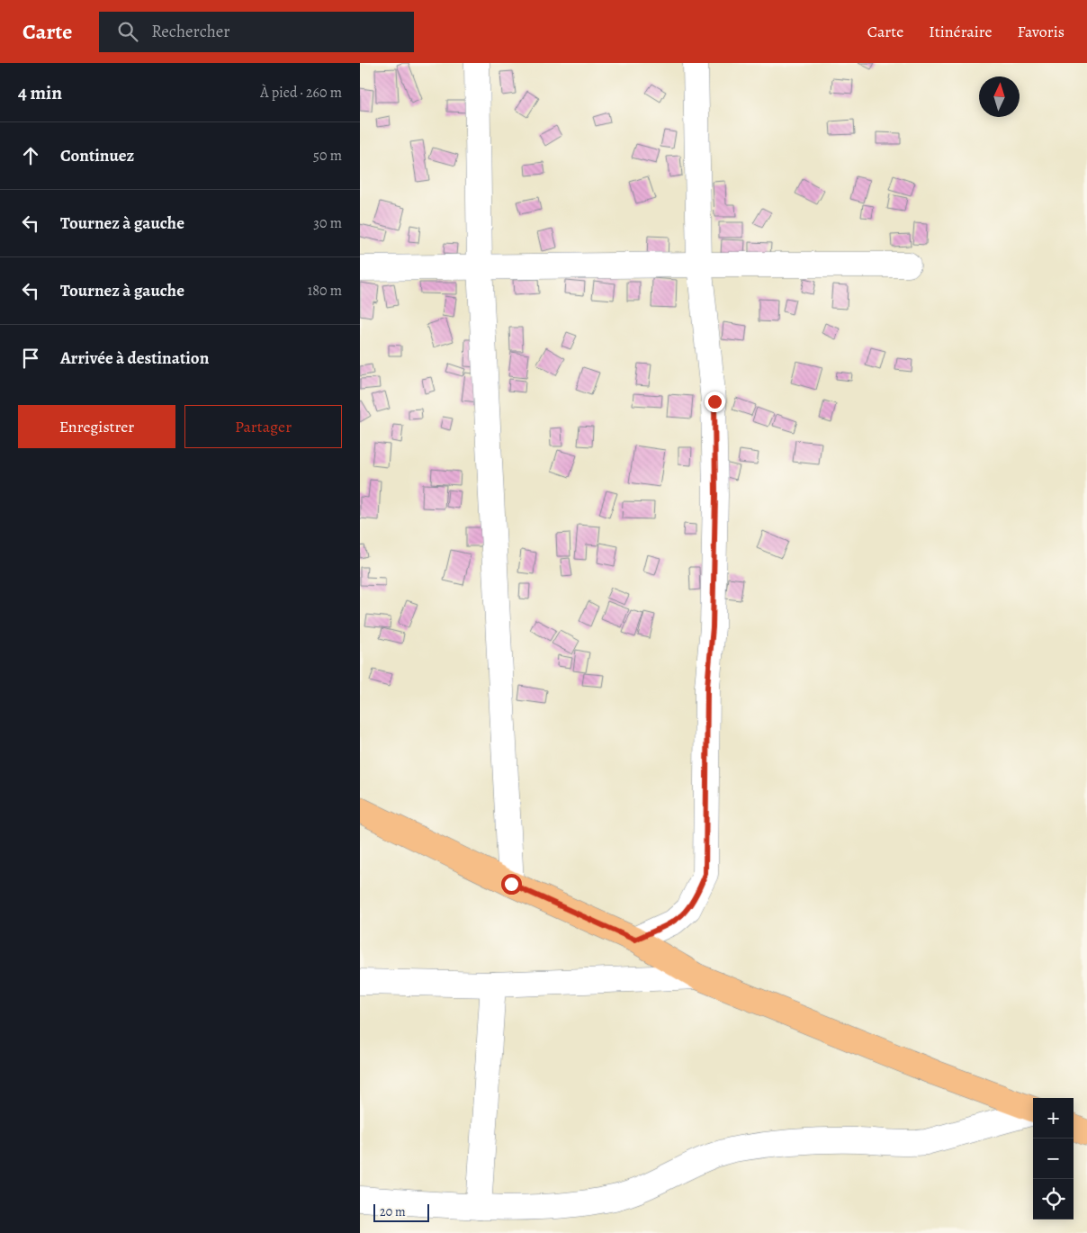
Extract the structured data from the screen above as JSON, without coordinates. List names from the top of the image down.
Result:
{
  "scale_bar": "20 m",
  "north": "top",
  "page": {
    "header": "Carte",
    "search": "Rechercher",
    "nav": ["Carte", "Itinéraire", "Favoris"],
    "heading": ["4 min", "À pied · 260 m"],
    "list": [
      ["Continuez", "50 m"],
      ["Tournez à gauche", "30 m"],
      ["Tournez à gauche", "180 m"],
      "Arrivée à destination"
    ],
    "buttons": ["Enregistrer", "Partager"],
    "map_buttons": ["+", "−"],
    "scale": "20 m"
  }
}
